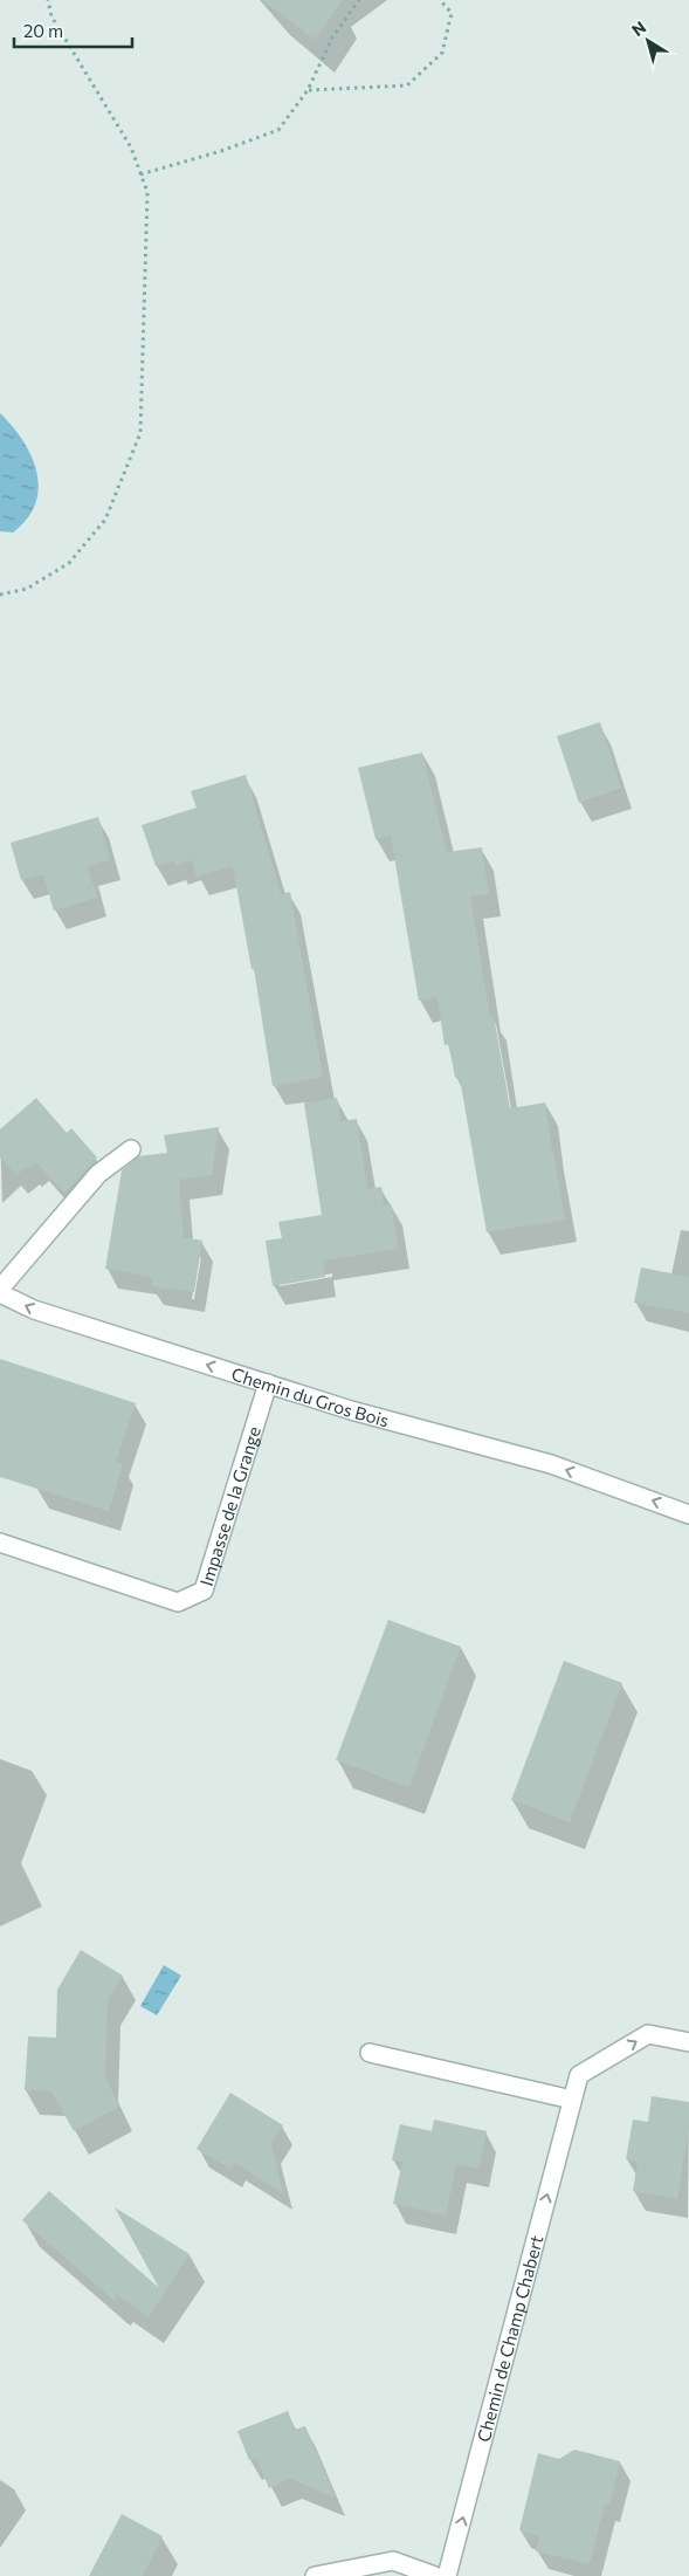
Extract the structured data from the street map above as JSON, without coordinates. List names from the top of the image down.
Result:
{
  "streets": {
    "street": ["Chemin du Gros Bois", "Impasse de la Grange", "Chemin de Champ Chabert"]
  },
  "crossings": [
    ["Chemin du Gros Bois", "Impasse de la Grange"]
  ],
  "one_way": ["Chemin du Gros Bois", "Chemin de Champ Chabert"],
  "scale_bar": "20 m",
  "north": "top left"
}
